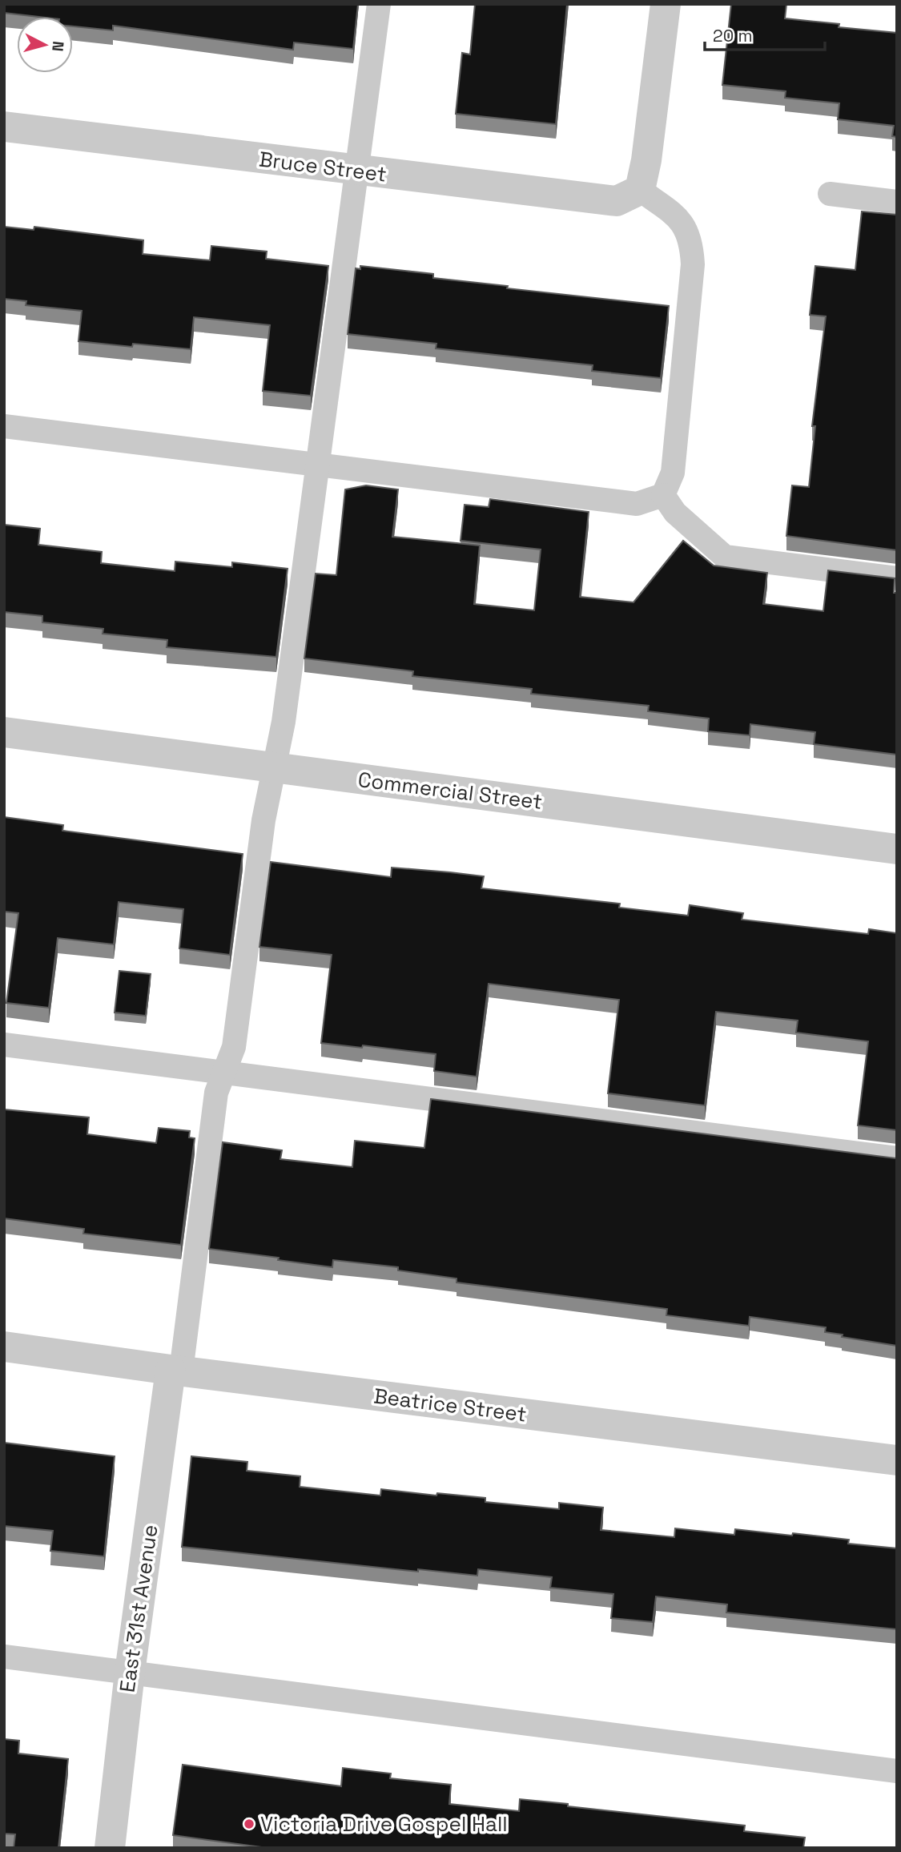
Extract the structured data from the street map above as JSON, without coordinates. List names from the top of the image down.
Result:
{
  "streets": {
    "street": [
      "Bruce Street",
      "Commercial Street",
      "Beatrice Street",
      "East 31st Avenue"
    ]
  },
  "crossings": [
    ["Beatrice Street", "East 31st Avenue"]
  ],
  "places": ["Victoria Drive Gospel Hall"],
  "scale_bar": "20 m",
  "north": "right"
}
